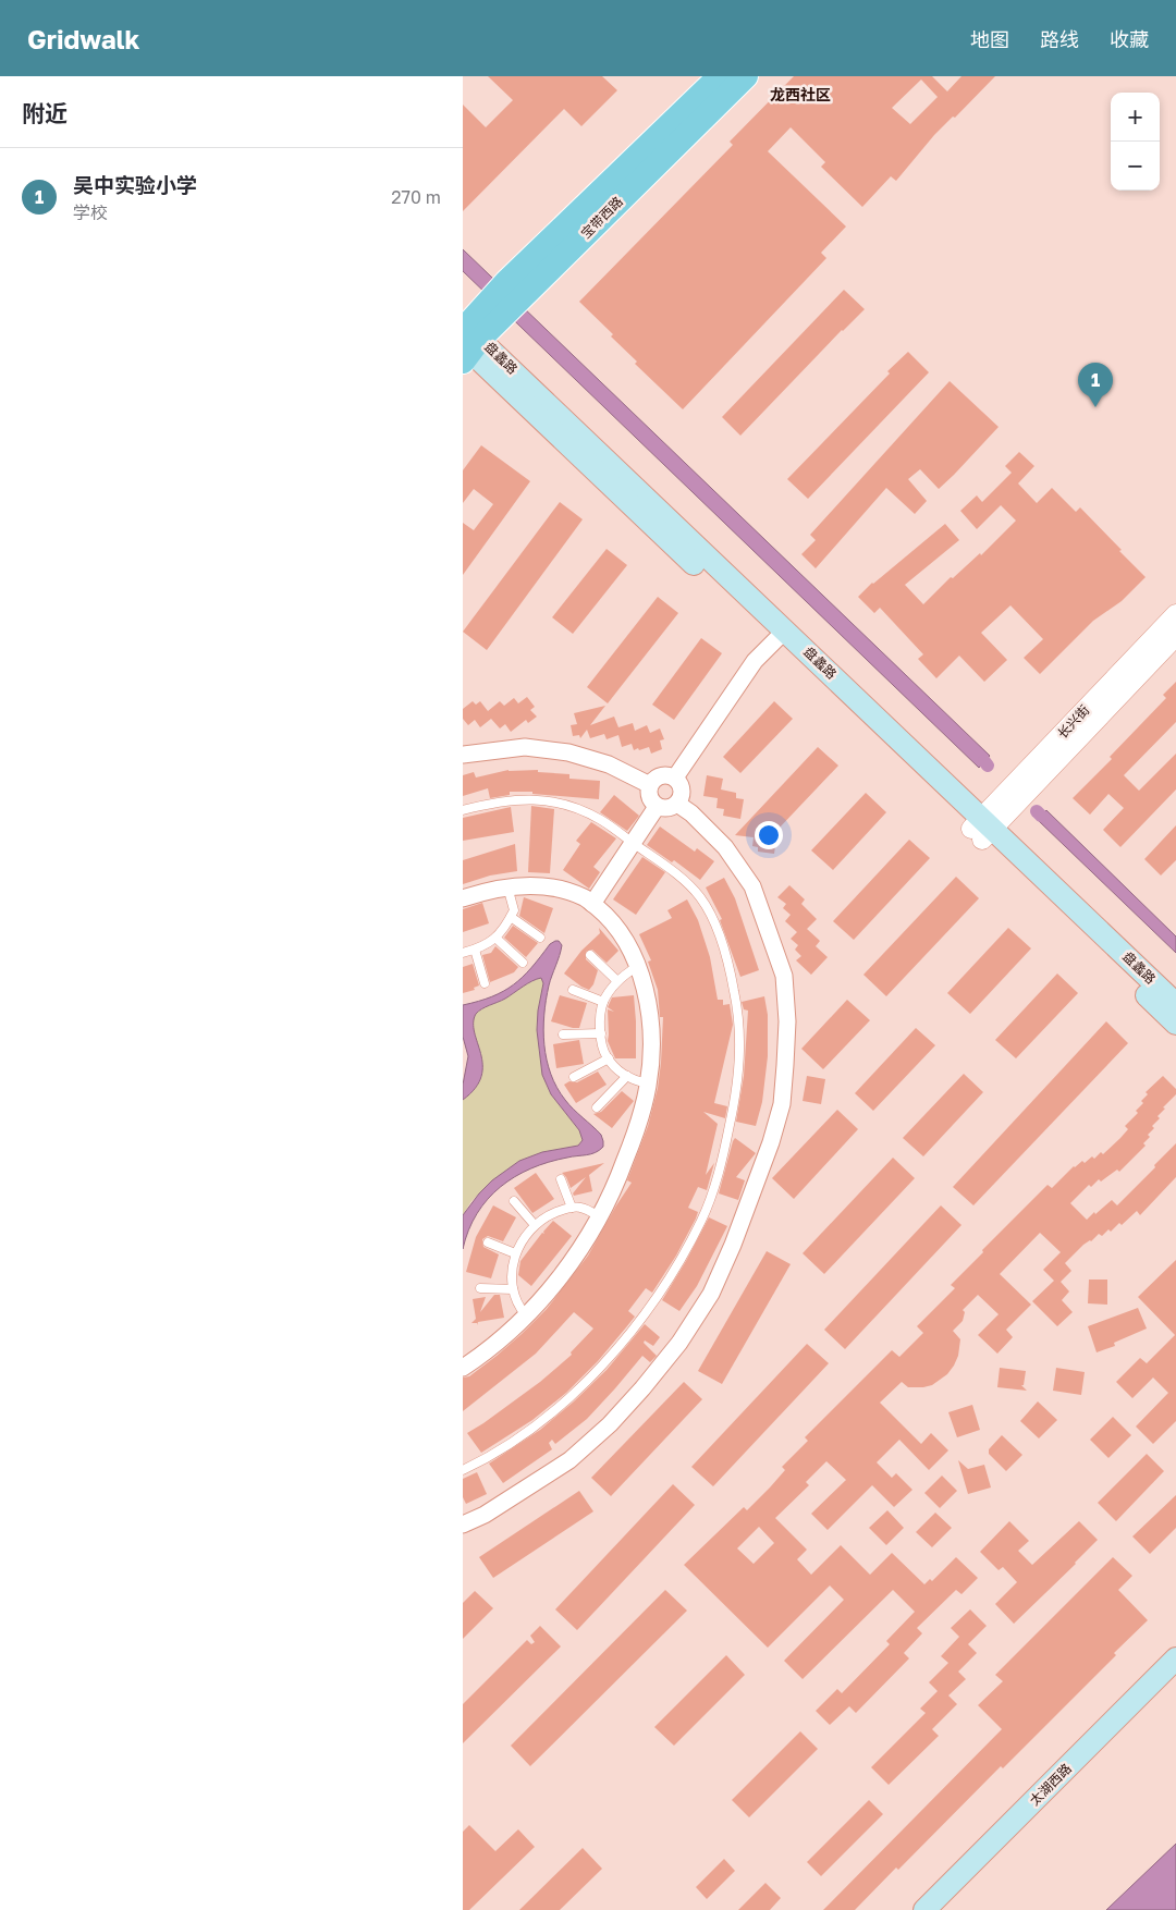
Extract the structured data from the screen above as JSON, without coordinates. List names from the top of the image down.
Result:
{
  "streets": {
    "main road": ["宝带西路", "盘蠡路", "太湖西路"],
    "street": ["长兴街"]
  },
  "crossings": [
    ["宝带西路", "盘蠡路"],
    ["盘蠡路", "长兴街"]
  ],
  "districts": ["龙西社区"],
  "page": {
    "header": "Gridwalk",
    "nav": ["地图", "路线", "收藏"],
    "heading": "附近",
    "map_buttons": ["+", "−"],
    "list": [
      {
        "mark": "1",
        "name": "吴中实验小学",
        "note": "学校",
        "value": "270 m"
      }
    ],
    "pins": "1"
  }
}
